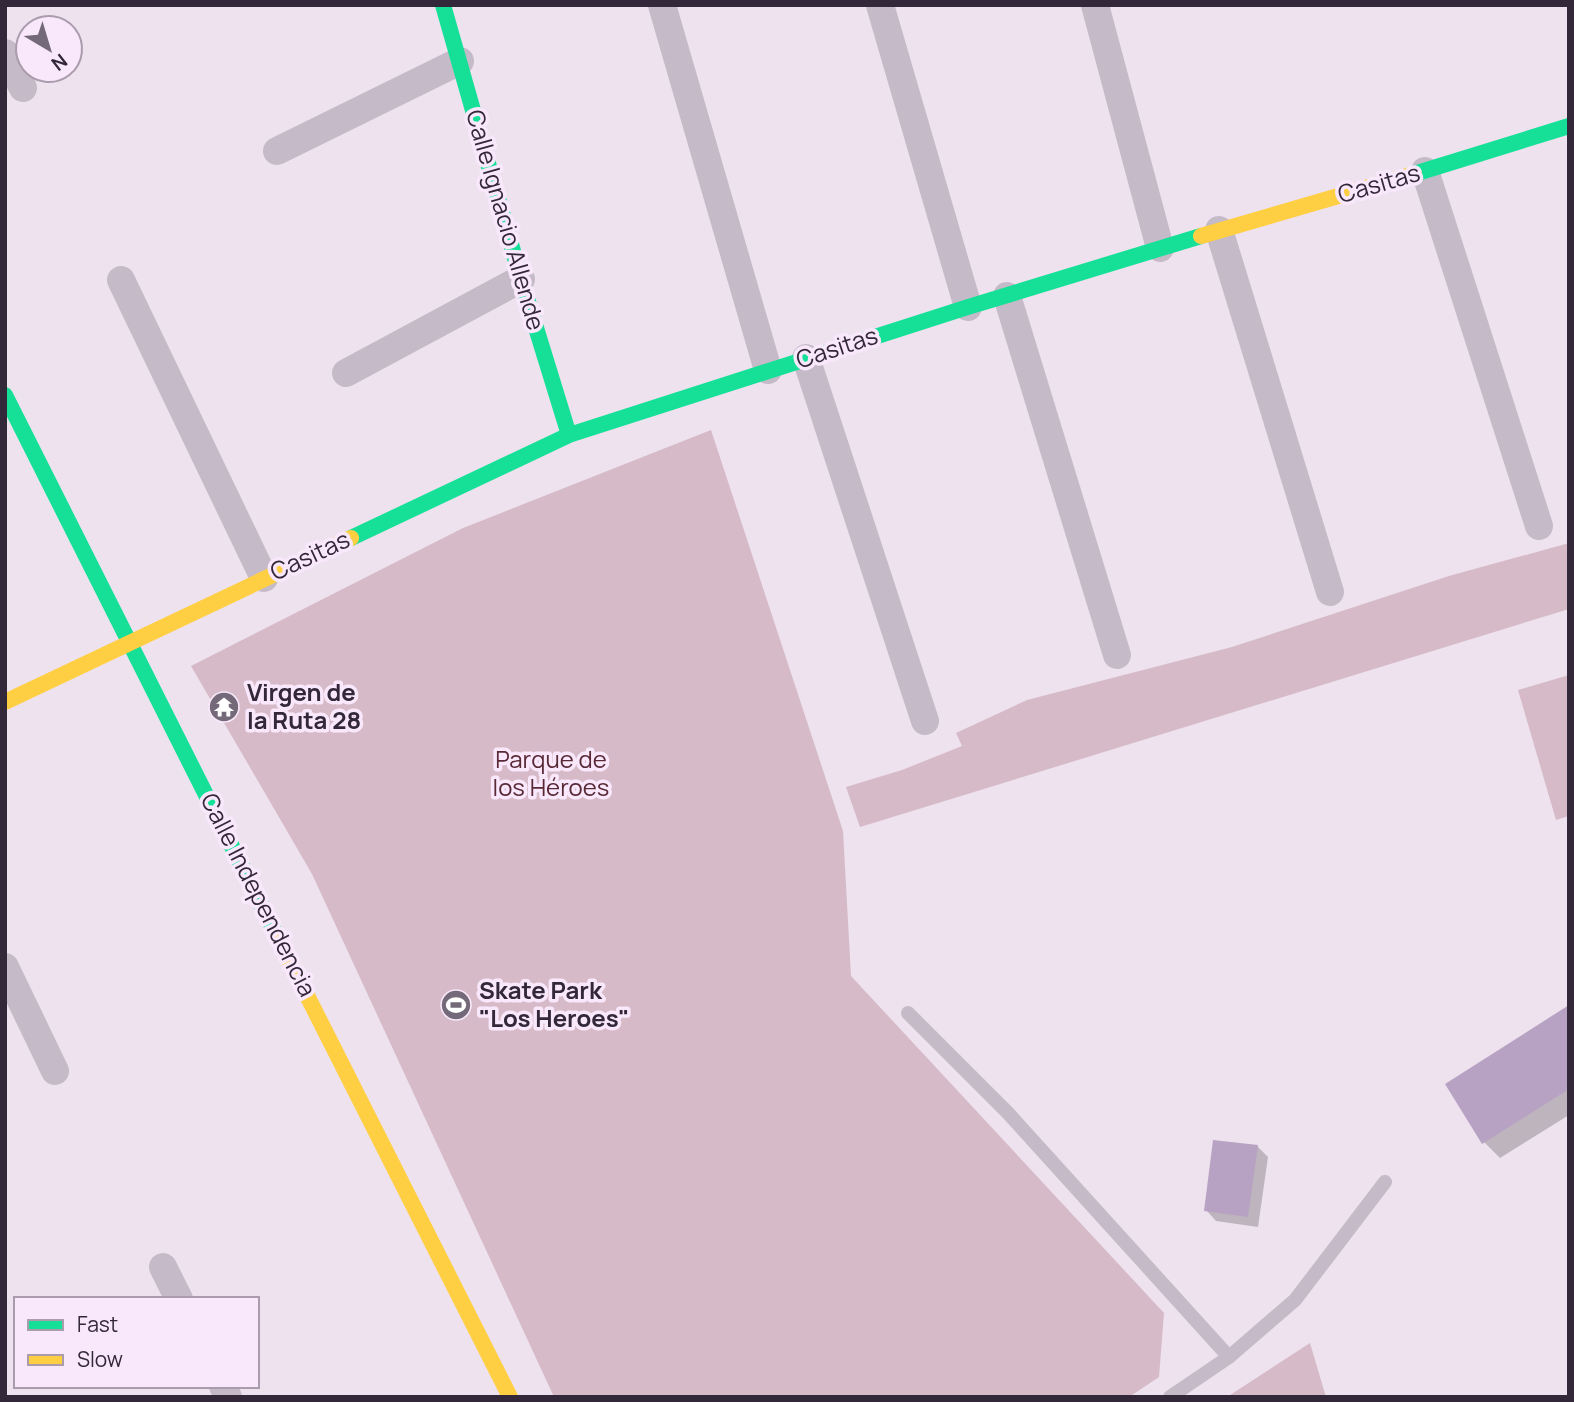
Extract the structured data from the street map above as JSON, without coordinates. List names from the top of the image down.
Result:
{
  "streets": {
    "street": ["Casitas", "Calle Ignacio Allende", "Calle Independencia"]
  },
  "crossings": [
    ["Casitas", "Calle Ignacio Allende"],
    ["Casitas", "Calle Independencia"]
  ],
  "parks": ["Parque de los Héroes"],
  "places": {
    "temple": ["Virgen de la Ruta 28"],
    "sports": ["Skate Park \"Los Heroes\""]
  },
  "legend": ["Fast", "Slow"],
  "north": "bottom right"
}
